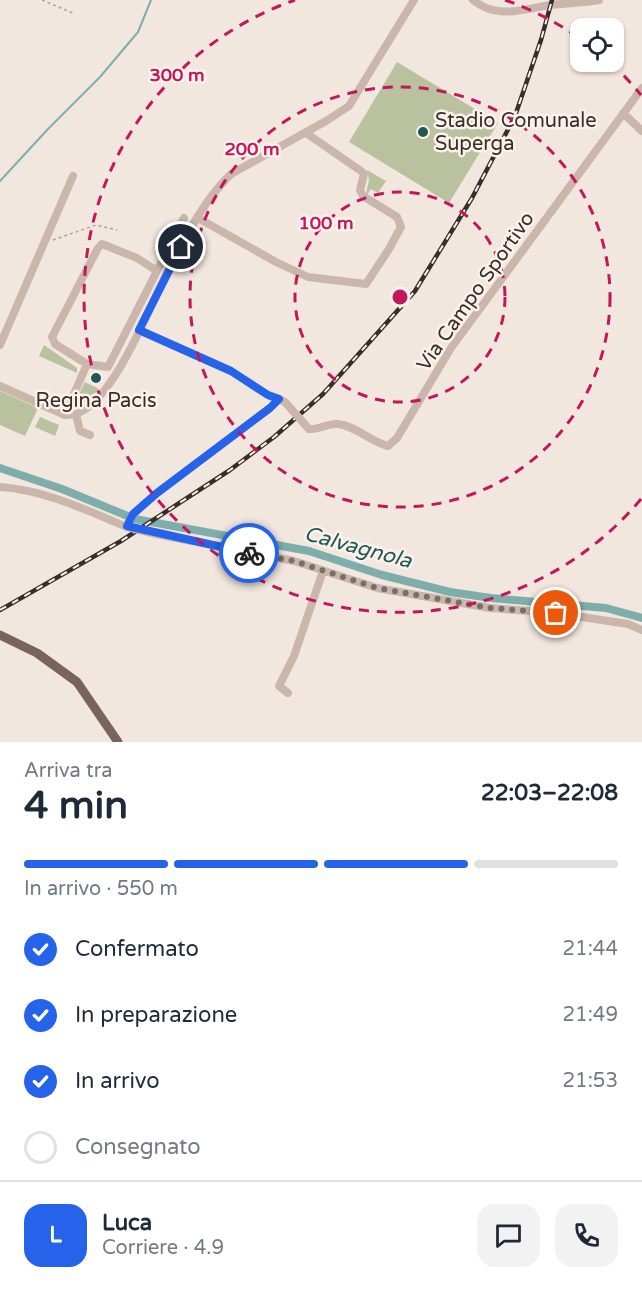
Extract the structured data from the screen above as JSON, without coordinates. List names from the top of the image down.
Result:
{
  "streets": {
    "street": ["Via Campo Sportivo"]
  },
  "water": ["Calvagnola"],
  "places": ["Stadio Comunale Superga", "Regina Pacis"],
  "page": {
    "heading": ["4 min", "Arriva tra", "22:03–22:08"],
    "panel": ["Luca", "Corriere · 4.9"],
    "bar": "In arrivo · 550 m",
    "list": [
      ["Confermato", "21:44"],
      ["In preparazione", "21:49"],
      ["In arrivo", "21:53"],
      "Consegnato"
    ],
    "round": "L"
  },
  "rings": ["300 m", "200 m", "100 m"]
}
